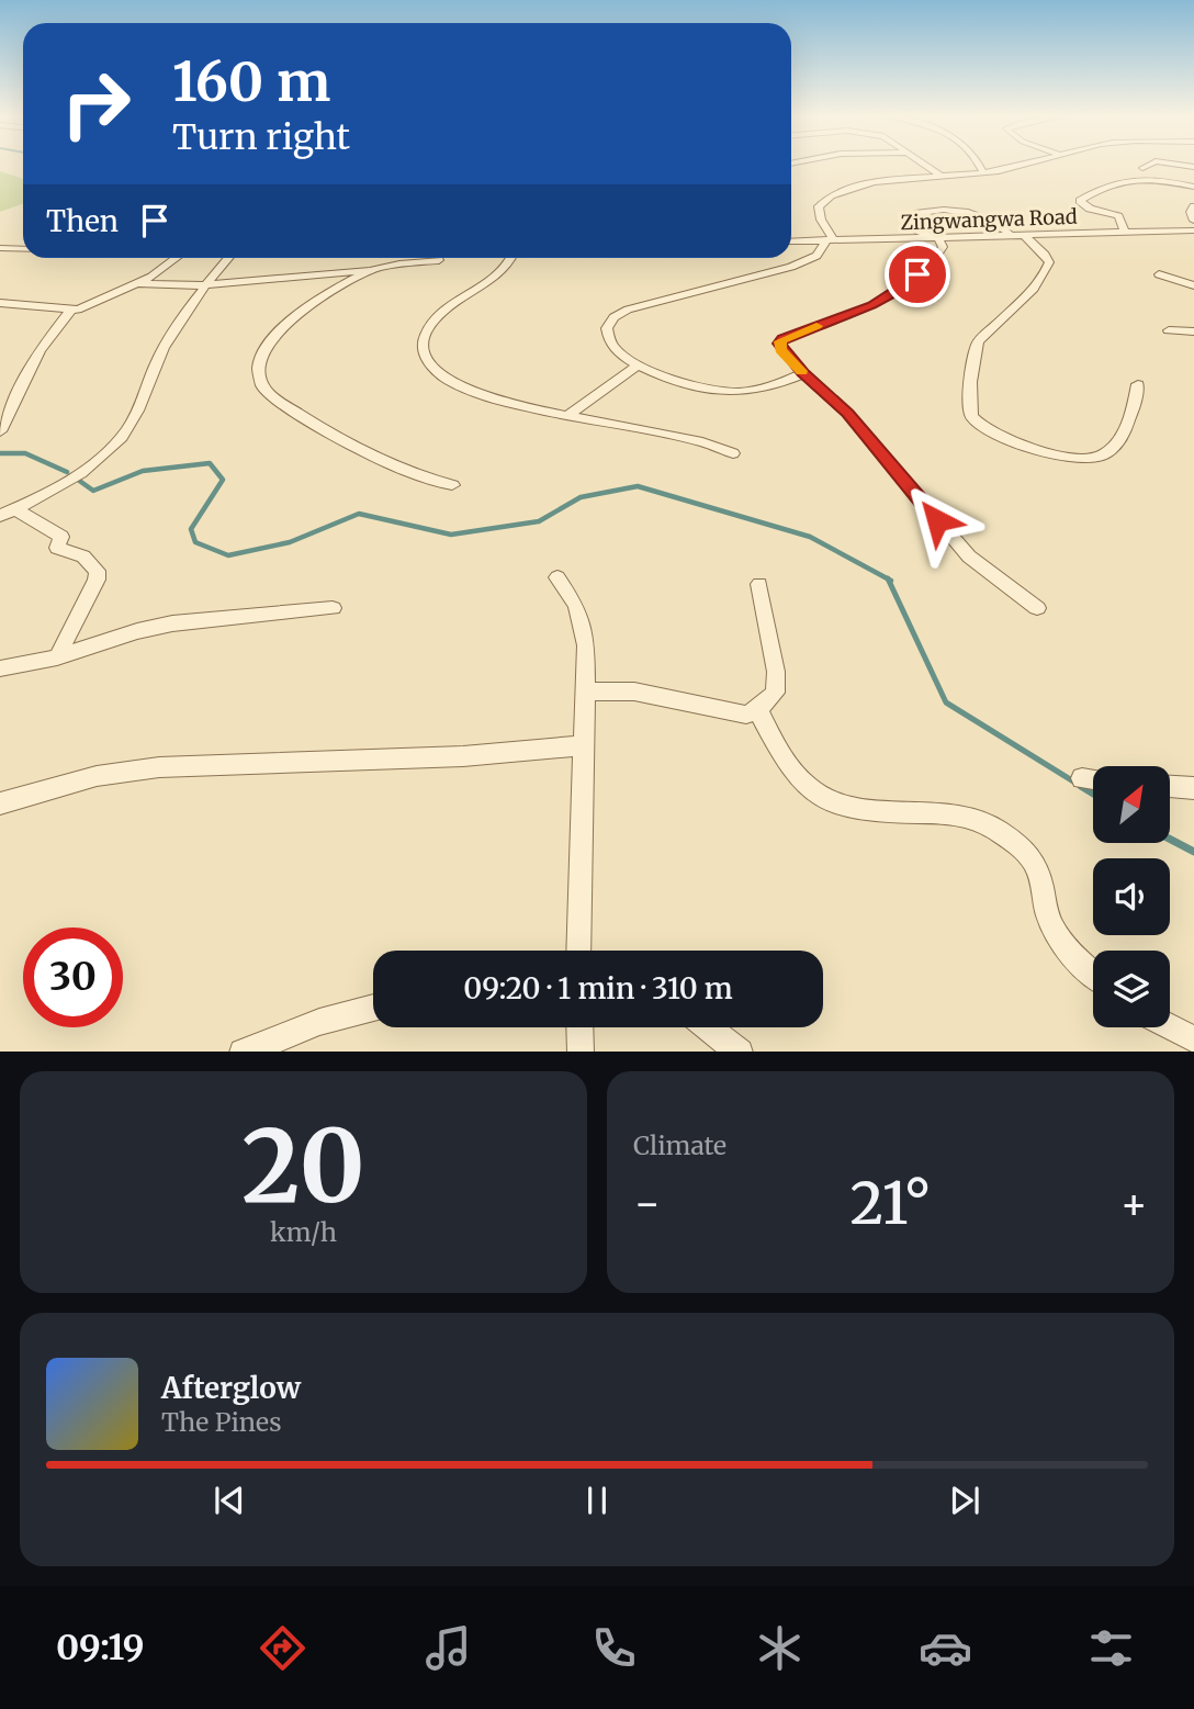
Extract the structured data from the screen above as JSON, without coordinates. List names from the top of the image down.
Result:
{
  "streets": {
    "street": ["Zingwangwa Road"]
  },
  "north": "top right",
  "page": {
    "turn": ["160 m", "Turn right"],
    "then": "Then",
    "limit": "30",
    "trip": "09:20 · 1 min · 310 m",
    "tile": [
      ["20", "km/h"],
      "Climate"
    ],
    "heat": ["−", "21°", "+"],
    "song": ["Afterglow", "The Pines"],
    "tabs": "09:19"
  }
}
